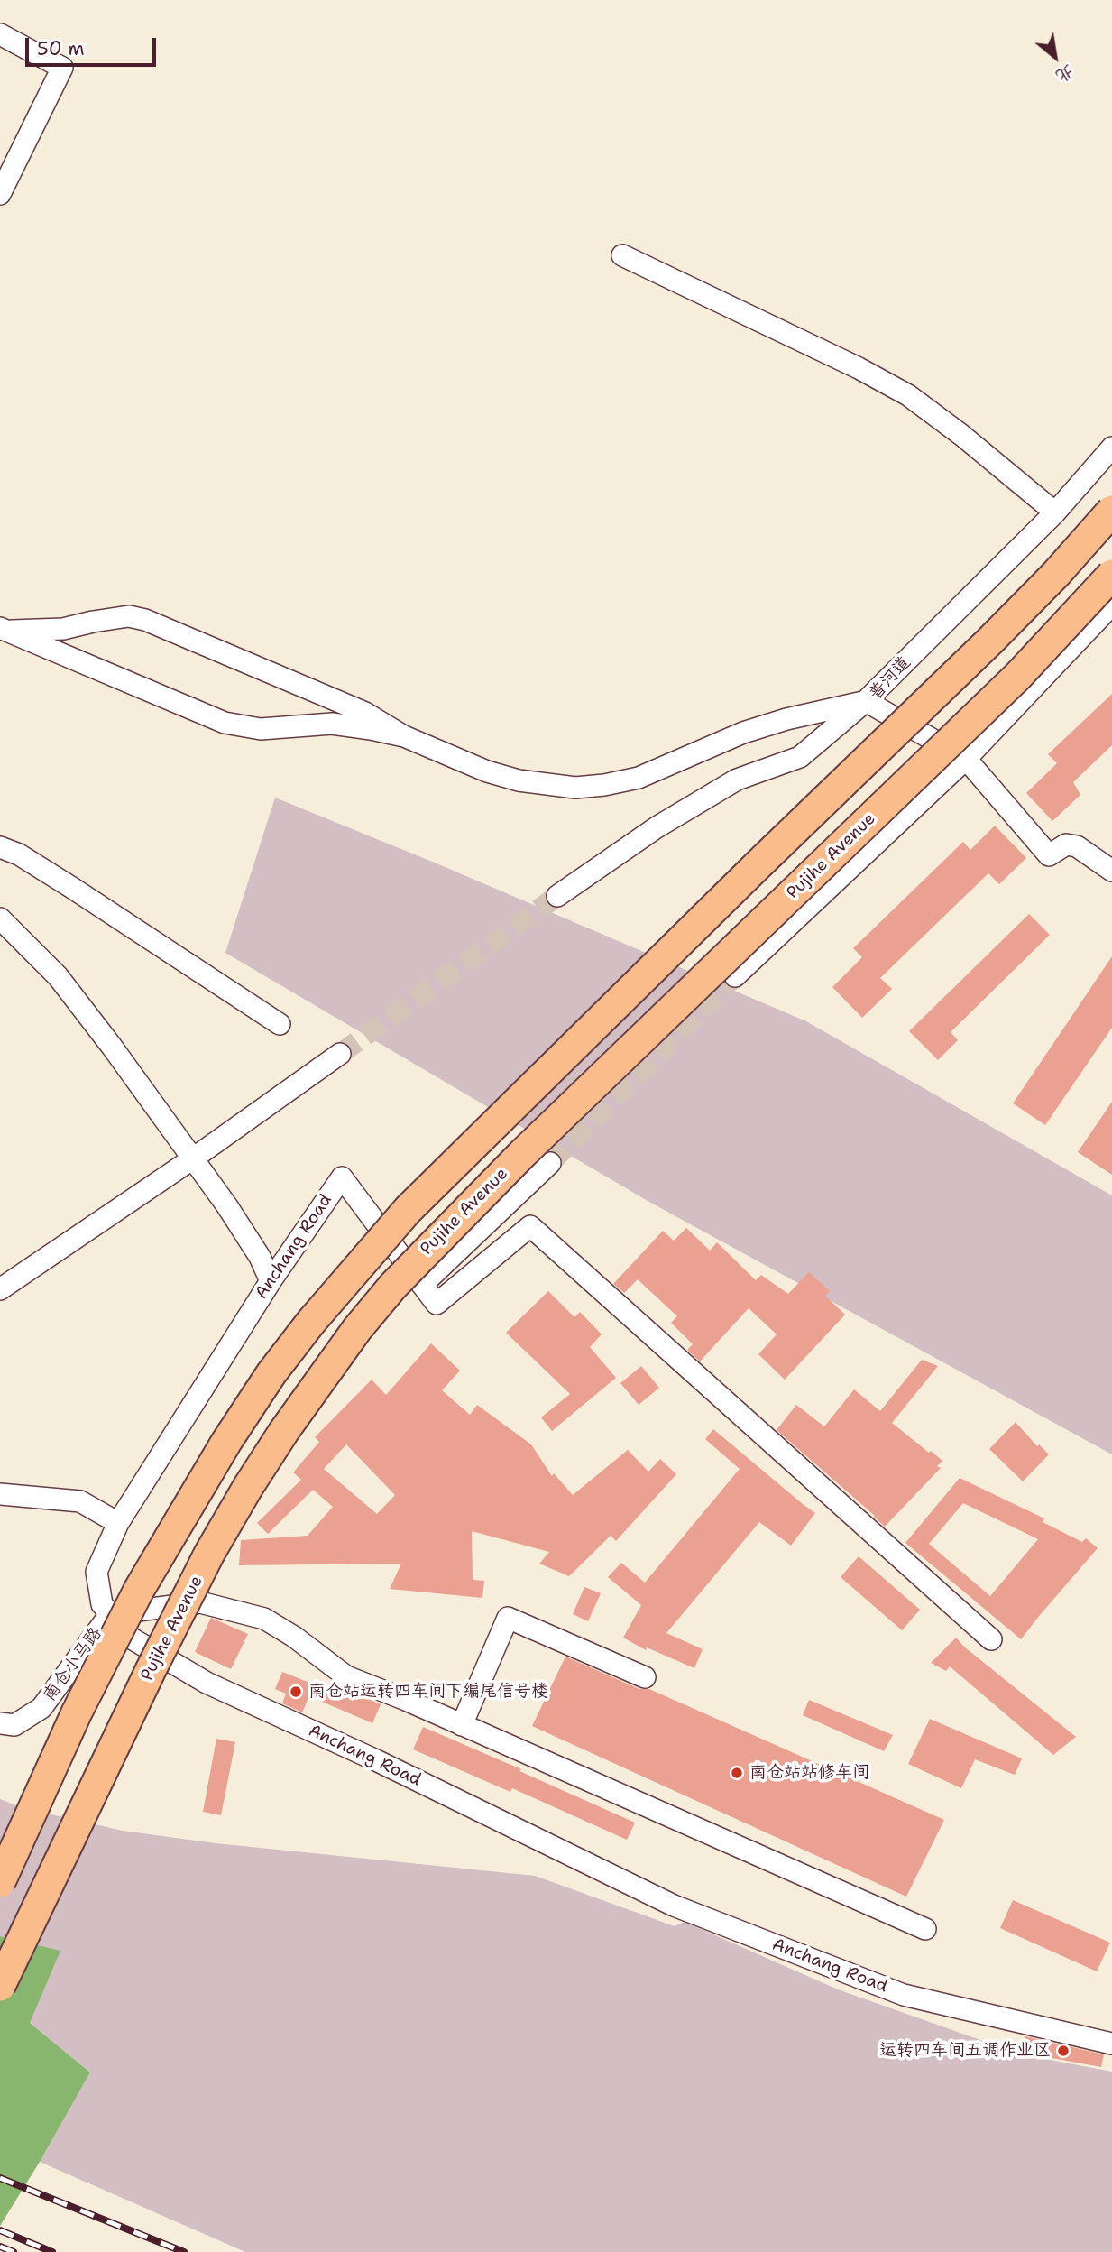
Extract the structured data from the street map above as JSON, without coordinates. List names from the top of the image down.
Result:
{
  "streets": {
    "highway": ["Pujihe Avenue"],
    "street": ["普河道", "Anchang Road", "南仓小马路"]
  },
  "crossings": [
    ["Anchang Road", "南仓小马路"]
  ],
  "places": ["南仓站运转四车间下编尾信号楼", "南仓站站修车间", "运转四车间五调作业区"],
  "scale_bar": "50 m",
  "north": "bottom right"
}
